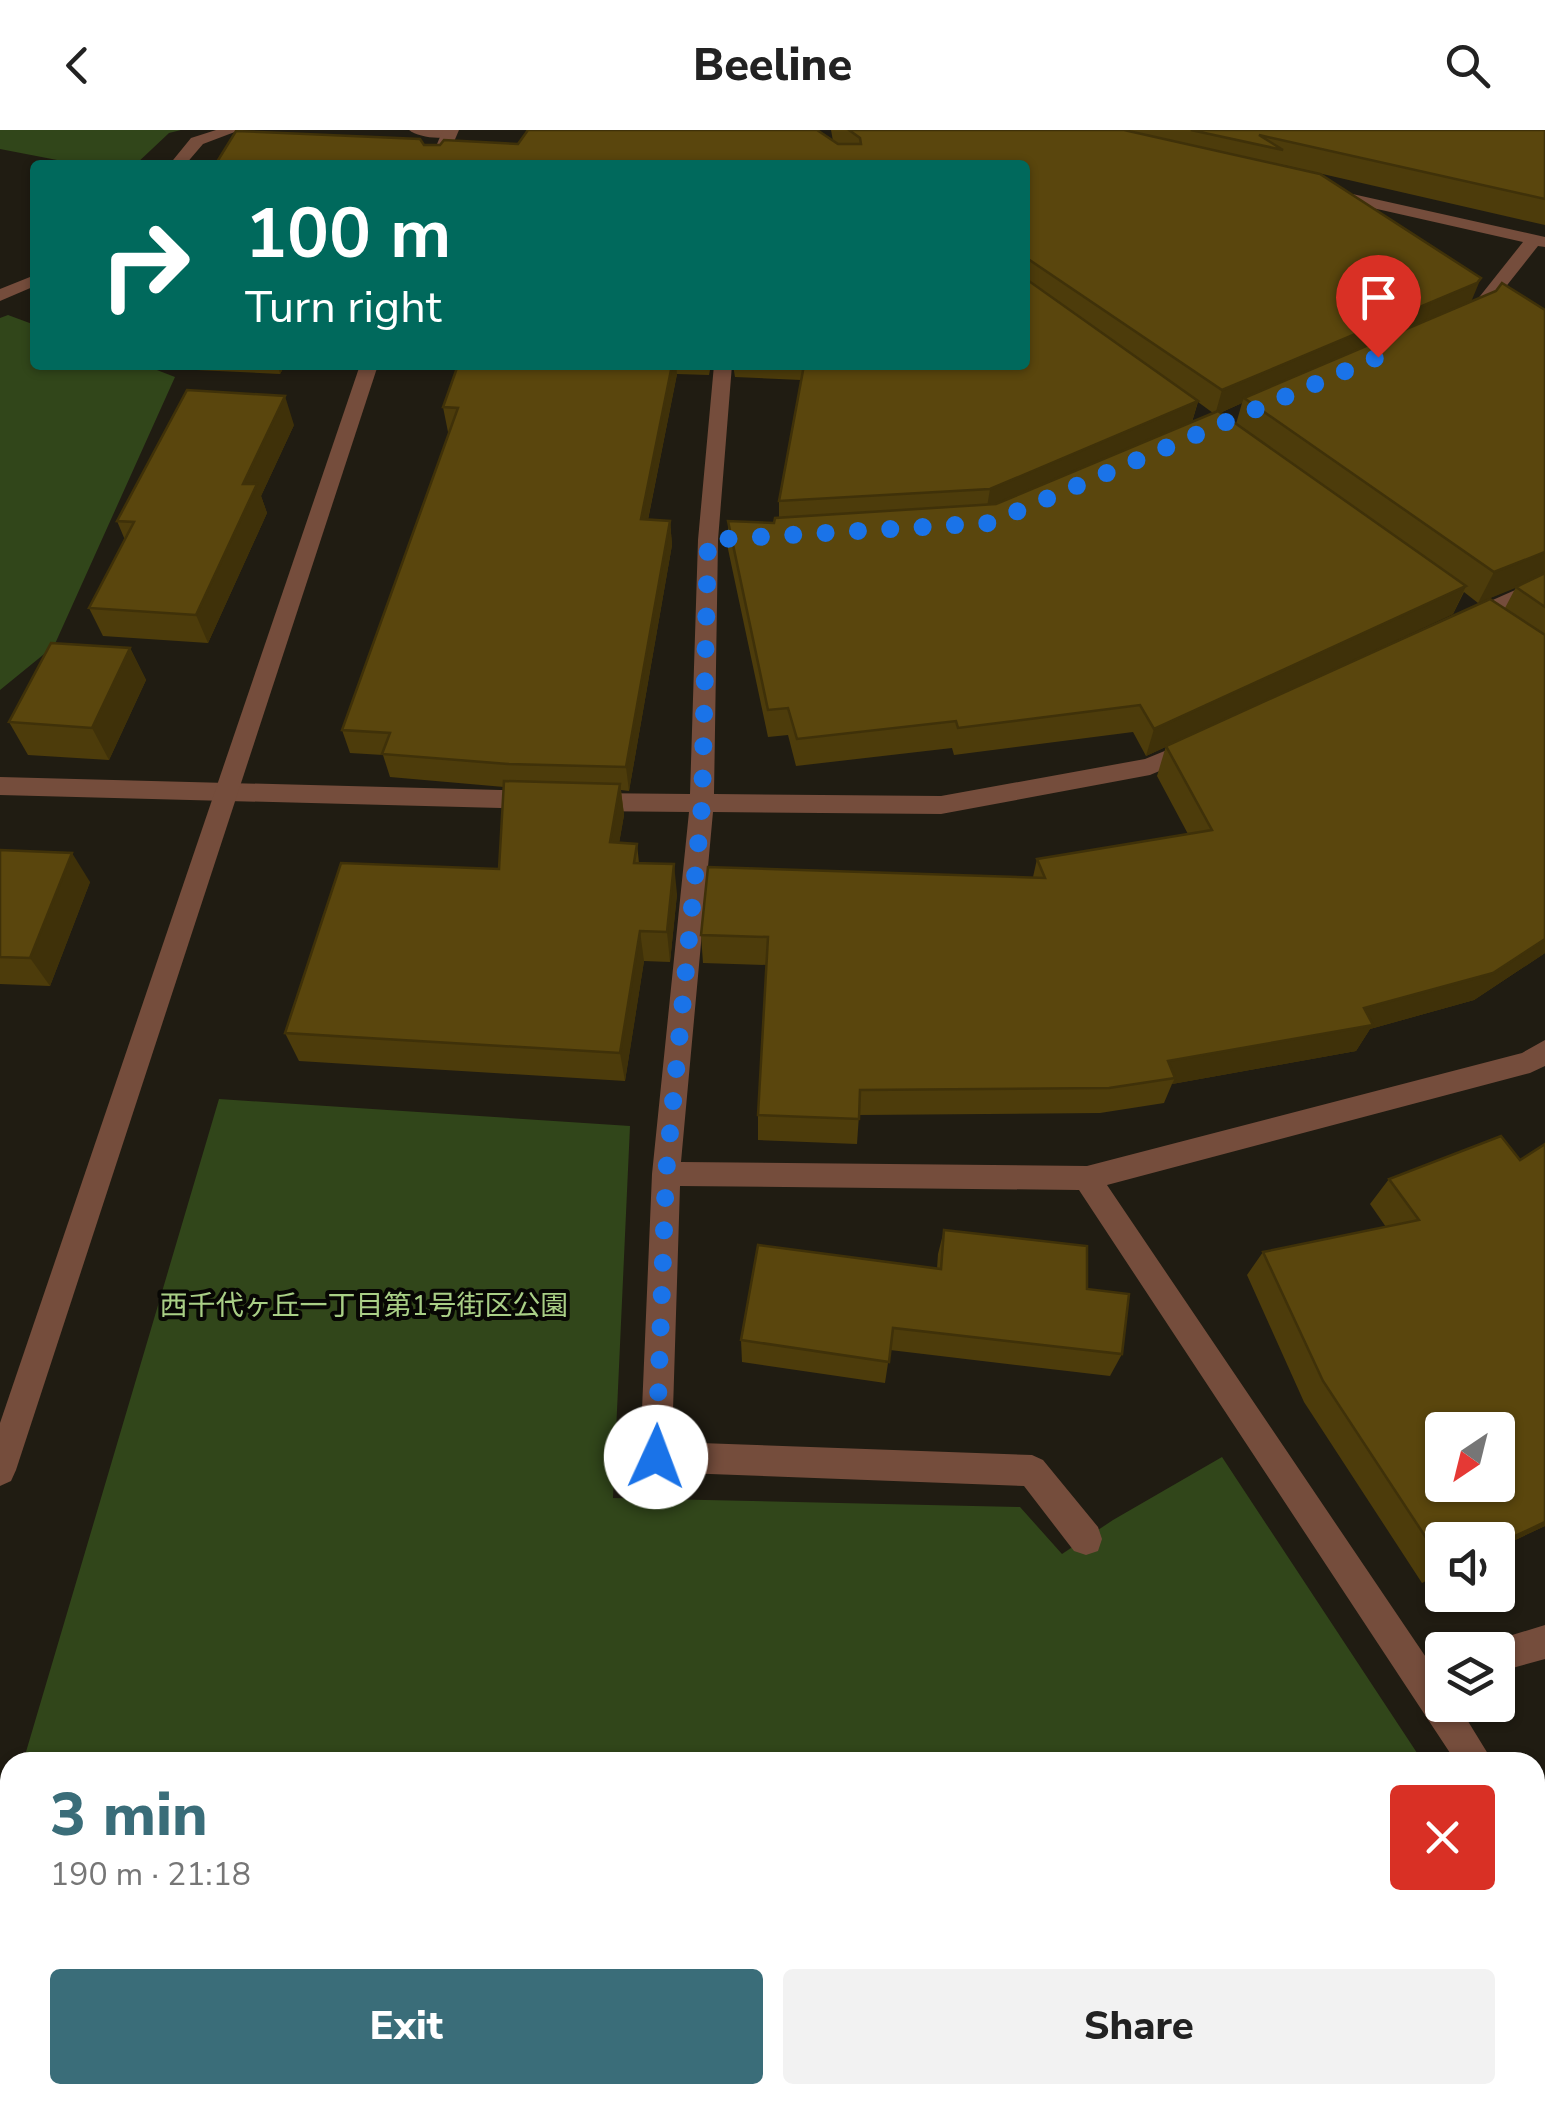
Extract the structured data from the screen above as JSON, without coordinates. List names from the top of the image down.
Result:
{
  "parks": ["西千代ヶ丘一丁目第1号街区公園"],
  "north": "bottom left",
  "page": {
    "header": "Beeline",
    "turn": ["100 m", "Turn right"],
    "heading": ["3 min", "190 m · 21:18"],
    "buttons": ["Exit", "Share"]
  }
}
